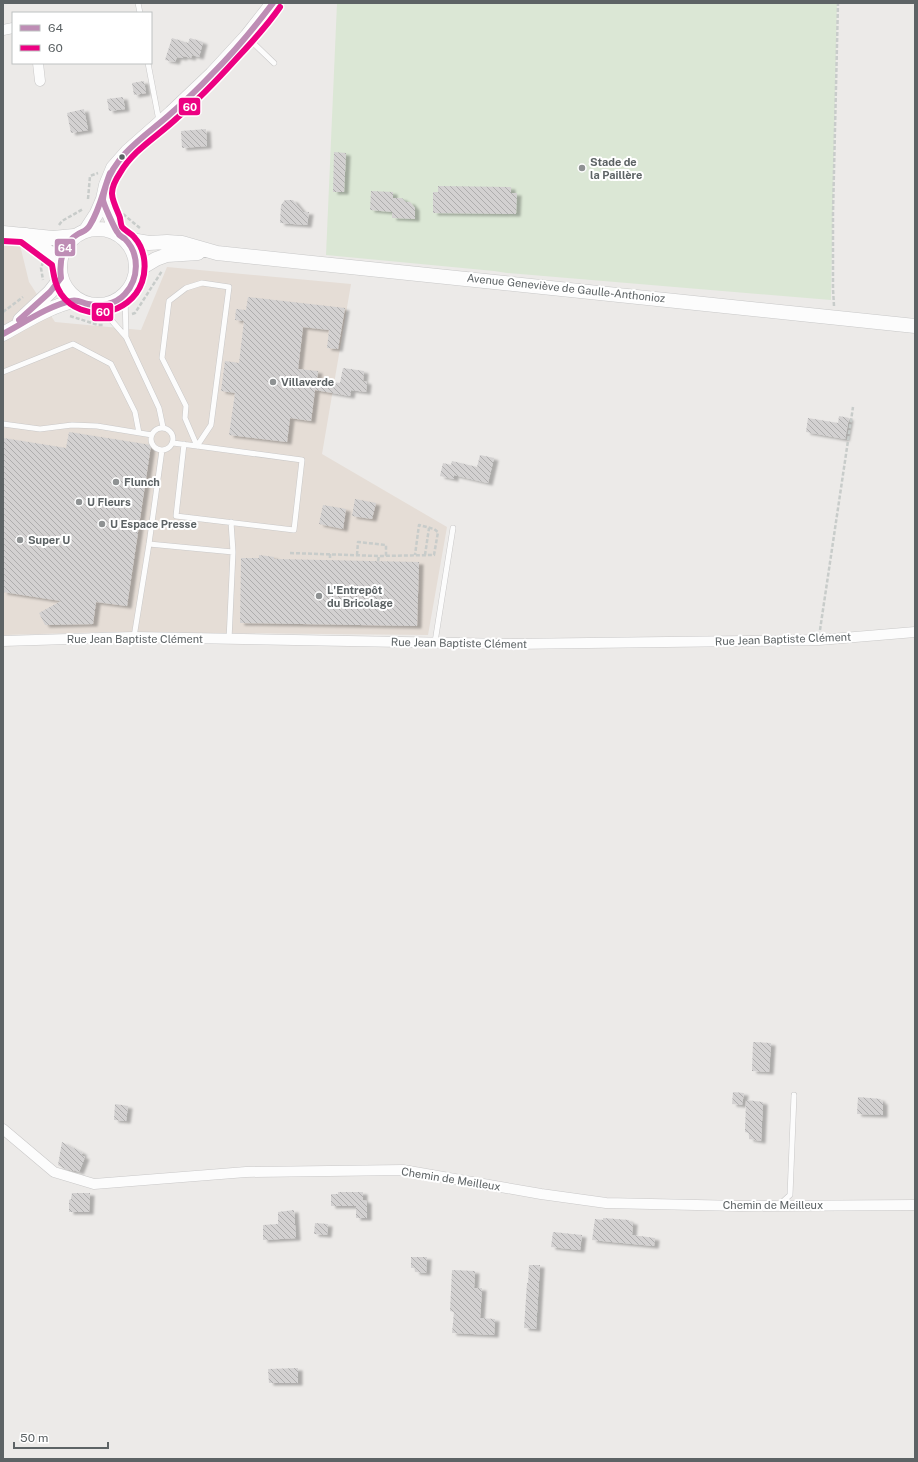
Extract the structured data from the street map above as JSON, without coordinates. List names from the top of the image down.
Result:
{
  "streets": {
    "main road": ["Avenue Geneviève de Gaulle-Anthonioz"],
    "street": ["Rue Jean Baptiste Clément", "Chemin de Meilleux"]
  },
  "places": [
    "Stade de la Paillère",
    "Villaverde",
    "Flunch",
    "U Fleurs",
    "U Espace Presse",
    "Super U",
    "L'Entrepôt du Bricolage"
  ],
  "lines": ["transit line 64", "transit line 60"],
  "legend": ["64", "60"],
  "scale_bar": "50 m"
}
